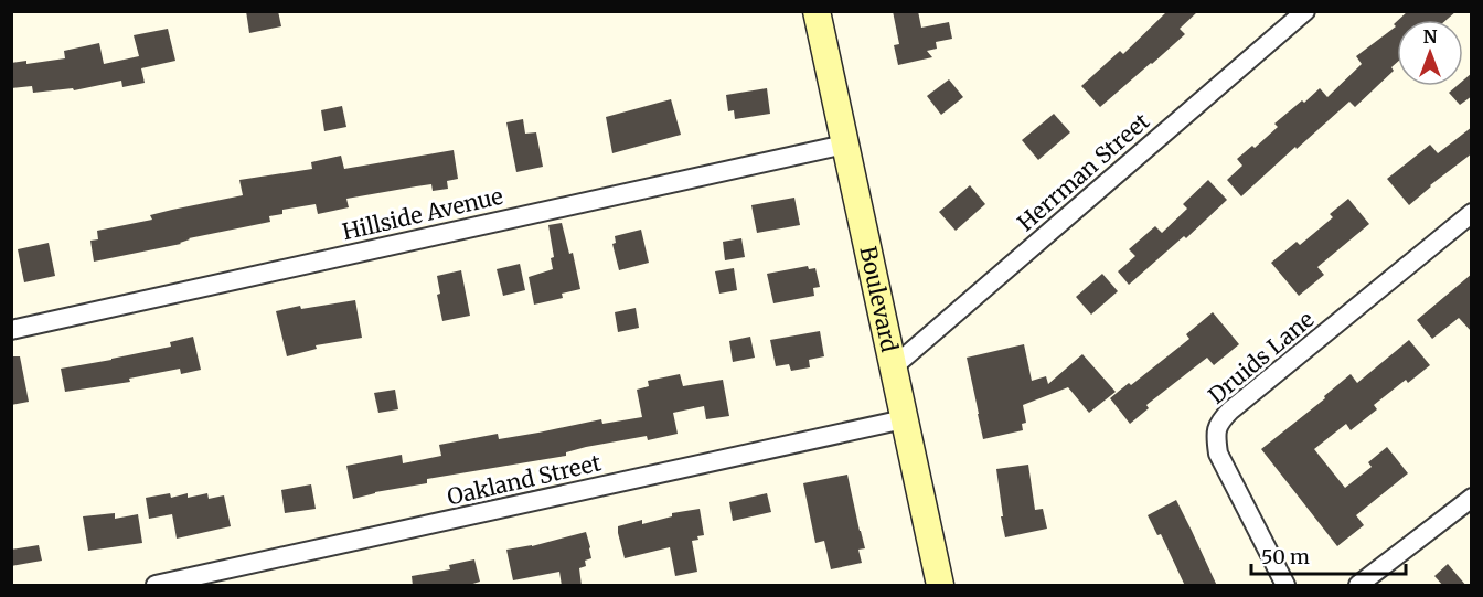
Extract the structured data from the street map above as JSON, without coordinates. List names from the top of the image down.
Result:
{
  "streets": {
    "main road": ["Boulevard"],
    "street": [
      "Herrman Street",
      "Hillside Avenue",
      "Druids Lane",
      "Oakland Street"
    ]
  },
  "crossings": [
    ["Herrman Street", "Boulevard"],
    ["Hillside Avenue", "Boulevard"],
    ["Boulevard", "Oakland Street"]
  ],
  "scale_bar": "50 m",
  "north": "top"
}
